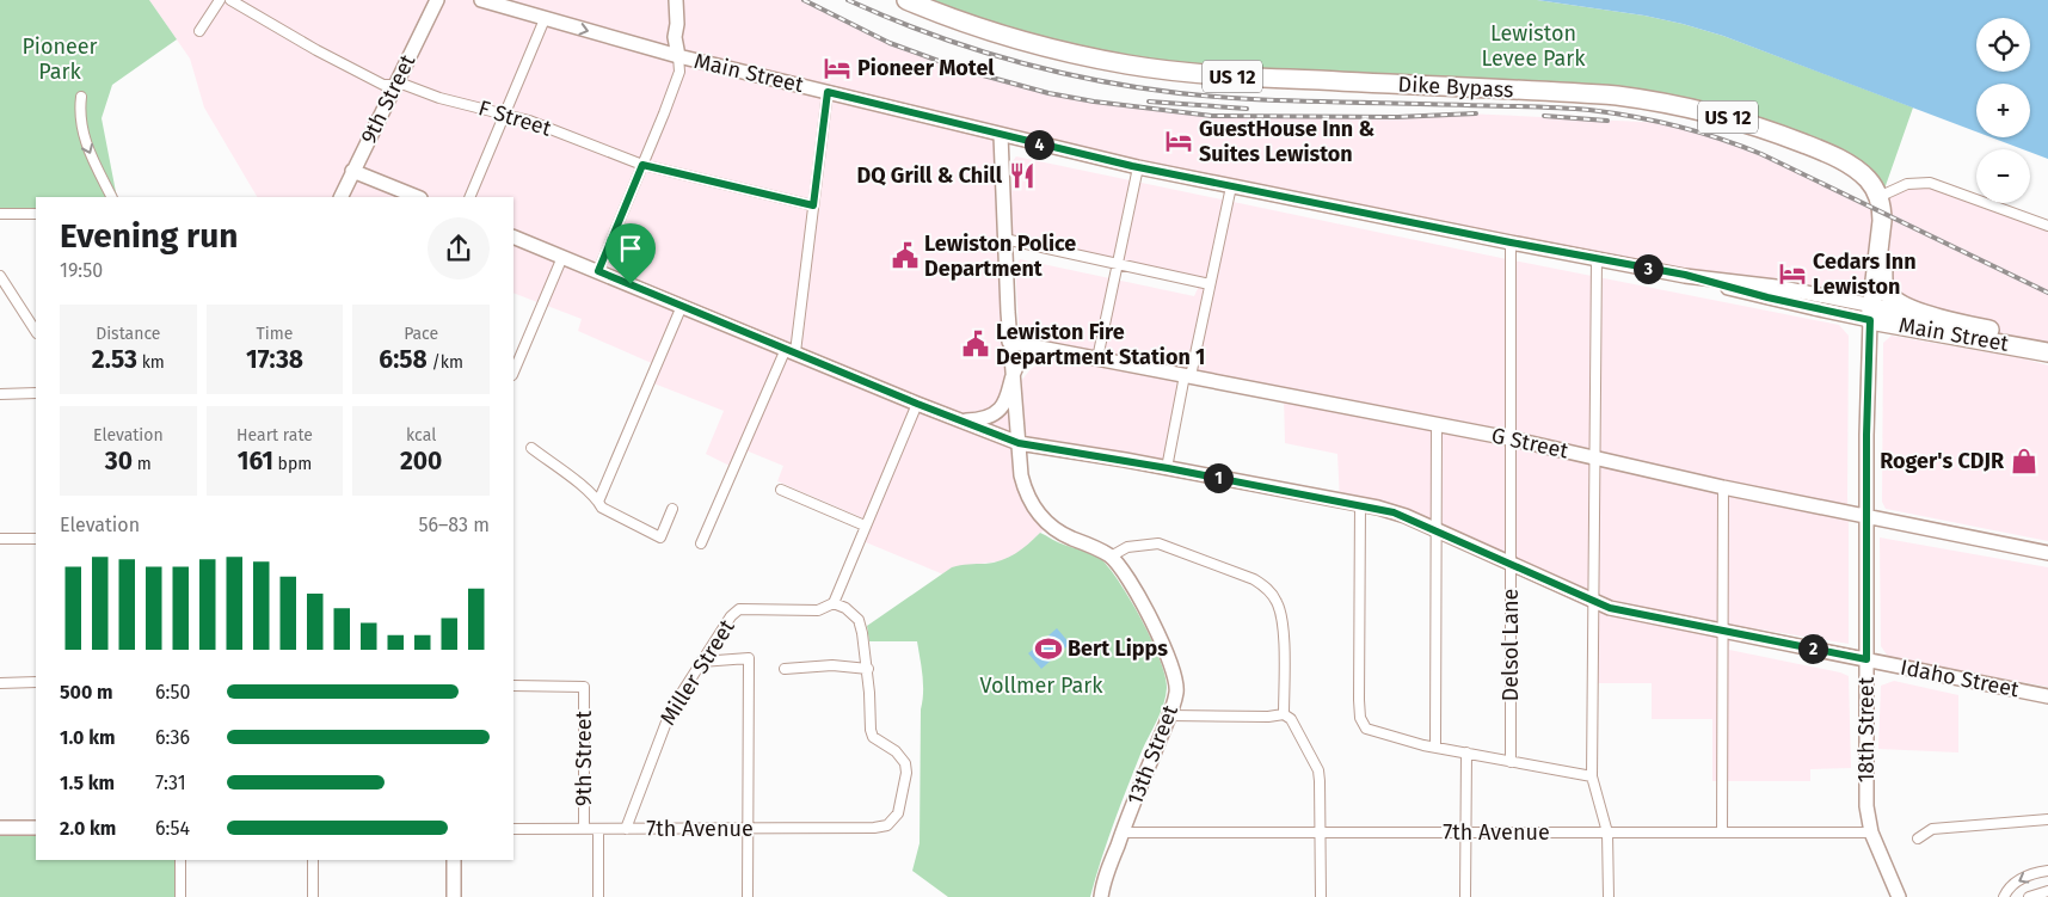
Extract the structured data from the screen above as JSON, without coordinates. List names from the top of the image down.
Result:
{
  "streets": {
    "highway": ["Main Street", "US 12", "Dike Bypass"],
    "street": [
      "9th Street",
      "F Street",
      "G Street",
      "Delsol Lane",
      "Miller Street",
      "Idaho Street",
      "18th Street",
      "13th Street",
      "7th Avenue"
    ]
  },
  "crossings": [
    ["Main Street", "US 12"],
    ["Main Street", "Dike Bypass"],
    ["Main Street", "Delsol Lane"],
    ["Main Street", "18th Street"],
    ["Main Street", "13th Street"],
    ["US 12", "Dike Bypass"],
    ["Dike Bypass", "18th Street"],
    ["9th Street", "F Street"],
    ["9th Street", "7th Avenue"],
    ["G Street", "Delsol Lane"],
    ["G Street", "18th Street"],
    ["G Street", "13th Street"],
    ["Delsol Lane", "Idaho Street"],
    ["Miller Street", "7th Avenue"],
    ["Idaho Street", "18th Street"],
    ["Idaho Street", "13th Street"],
    ["18th Street", "7th Avenue"],
    ["13th Street", "7th Avenue"]
  ],
  "parks": ["Lewiston Levee Park", "Pioneer Park", "Vollmer Park"],
  "places": {
    "hotel": ["Pioneer Motel", "GuestHouse Inn & Suites Lewiston", "Cedars Inn Lewiston"],
    "restaurant": ["DQ Grill & Chill"],
    "public building": ["Lewiston Police Department", "Lewiston Fire Department Station 1"],
    "shop": ["Roger's CDJR"],
    "sports": ["Bert Lipps"]
  },
  "page": {
    "map_buttons": ["+", "−"],
    "pins": [
      "4",
      "3",
      "1",
      "2"
    ],
    "heading": ["Evening run", "19:50"],
    "stats": [
      ["Distance", "2.53 km"],
      ["Time", "17:38"],
      ["Pace", "6:58 /km"],
      ["Elevation", "30 m"],
      ["Heart rate", "161 bpm"],
      ["kcal", "200"]
    ],
    "chart": ["Elevation", "56–83 m"],
    "list": [
      {
        "name": "500 m",
        "note": "6:50"
      },
      {
        "name": "1.0 km",
        "note": "6:36"
      },
      {
        "name": "1.5 km",
        "note": "7:31"
      },
      {
        "name": "2.0 km",
        "note": "6:54"
      }
    ]
  }
}
